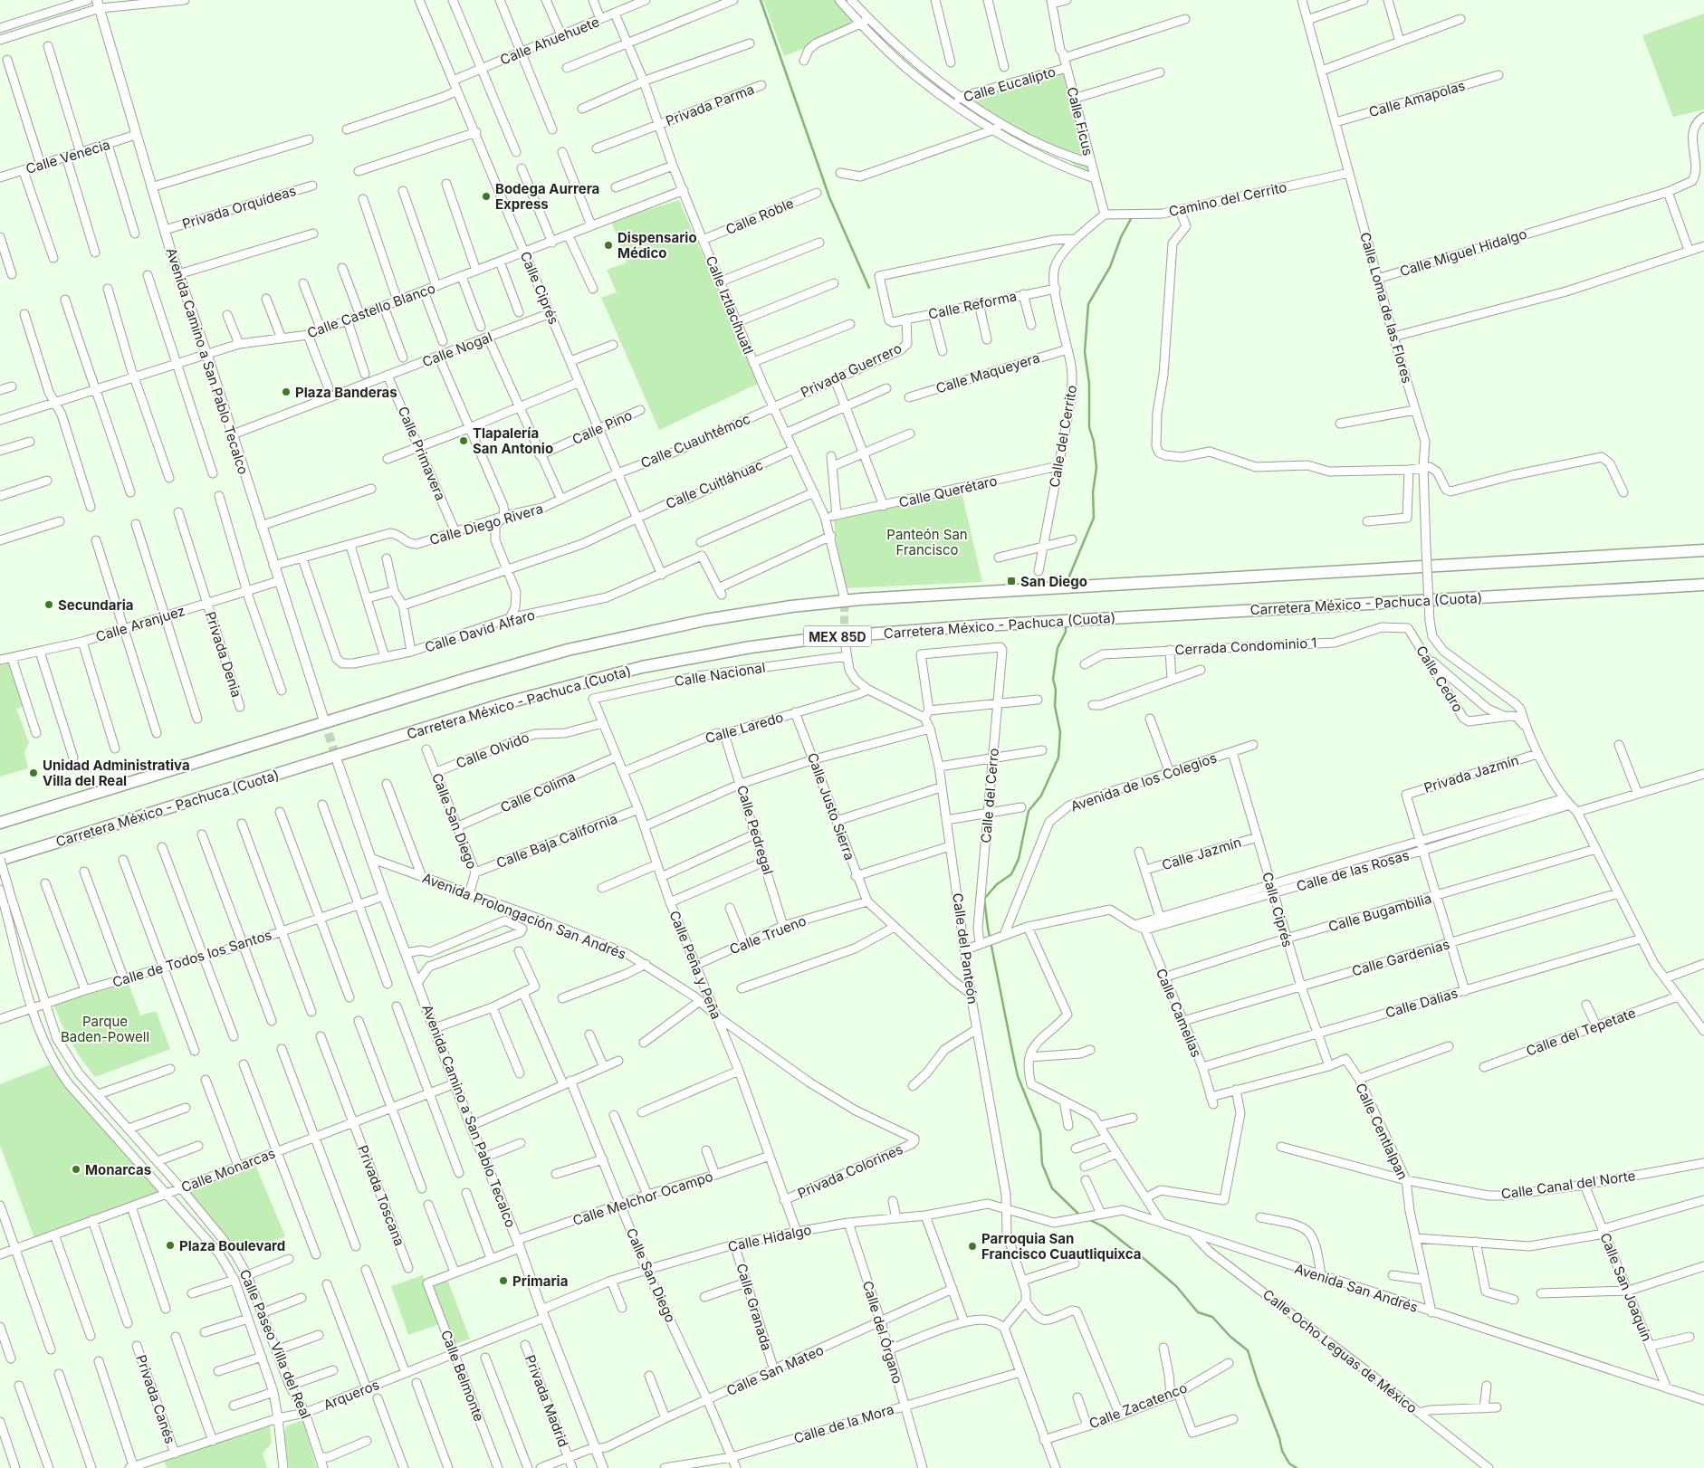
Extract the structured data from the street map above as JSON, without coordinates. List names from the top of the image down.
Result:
{
  "streets": {
    "highway": ["Carretera México - Pachuca (Cuota)", "MEX 85D"],
    "main road": ["Avenida Camino a San Pablo Tecalco"],
    "street": [
      "Calle Ahuehuete",
      "Calle Eucalipto",
      "Calle Amapolas",
      "Privada Parma",
      "Calle Ficus",
      "Calle Venecia",
      "Camino del Cerrito",
      "Privada Orquídeas",
      "Calle Roble",
      "Calle Miguel Hidalgo",
      "Calle Ciprés",
      "Calle Iztlacíhuatl",
      "Calle Reforma",
      "Calle Loma de las Flores",
      "Calle Castello Blanco",
      "Calle Nogal",
      "Privada Guerrero",
      "Calle Maqueyera",
      "Calle Pino",
      "Calle del Cerrito",
      "Calle Cuauhtémoc",
      "Calle Primavera",
      "Calle Cuitláhuac",
      "Calle Querétaro",
      "Calle Diego Rivera",
      "Calle Aranjuez",
      "Calle David Alfaro",
      "Cerrada Condominio 1",
      "Privada Denia",
      "Calle Nacional",
      "Calle Cedro",
      "Calle Laredo",
      "Calle Olvido",
      "Privada Jazmín",
      "Avenida de los Colegios",
      "Calle Colima",
      "Calle del Cerro",
      "Calle Justo Sierra",
      "Calle San Diego",
      "Calle Pedregal",
      "Calle Baja California",
      "Calle Jazmín",
      "Calle de las Rosas",
      "Calle Bugambilia",
      "Avenida Prolongación San Andrés",
      "Calle Trueno",
      "Calle del Panteón",
      "Calle Gardenias",
      "Calle de Todos los Santos",
      "Calle Peña y Peña",
      "Calle Dalias",
      "Calle Camelias",
      "Calle del Tepetate",
      "Calle Centlalpan",
      "Calle Monarcas",
      "Privada Colorines",
      "Calle Canal del Norte",
      "Privada Toscana",
      "Calle Melchor Ocampo",
      "Calle Hidalgo",
      "Calle San Joaquín",
      "Avenida San Andrés",
      "Calle Granada",
      "Calle del Órgano",
      "Calle Paseo Villa del Real",
      "Calle Ocho Leguas de México",
      "Calle San Mateo",
      "Calle Belmonte",
      "Arqueros",
      "Privada Canés",
      "Privada Madrid",
      "Calle Zacatenco",
      "Calle de la Mora"
    ]
  },
  "crossings": [
    ["Calle Ahuehuete", "Calle Ciprés"],
    ["Calle Ahuehuete", "Calle Iztlacíhuatl"],
    ["Calle Eucalipto", "Calle Ficus"],
    ["Calle Amapolas", "Calle Loma de las Flores"],
    ["Privada Parma", "Calle Iztlacíhuatl"],
    ["Calle Ficus", "Camino del Cerrito"],
    ["Calle Ficus", "Calle del Cerrito"],
    ["Calle Venecia", "Avenida Camino a San Pablo Tecalco"],
    ["Camino del Cerrito", "Calle Loma de las Flores"],
    ["Camino del Cerrito", "Calle del Cerrito"],
    ["Privada Orquídeas", "Avenida Camino a San Pablo Tecalco"],
    ["Calle Roble", "Calle Iztlacíhuatl"],
    ["Calle Miguel Hidalgo", "Calle Loma de las Flores"],
    ["Calle Ciprés", "Calle Castello Blanco"],
    ["Calle Ciprés", "Calle Nogal"],
    ["Calle Ciprés", "Calle Pino"],
    ["Calle Ciprés", "Calle Cuauhtémoc"],
    ["Calle Ciprés", "Calle Cuitláhuac"],
    ["Calle Ciprés", "Calle David Alfaro"],
    ["Calle Ciprés", "Avenida de los Colegios"],
    ["Calle Ciprés", "Calle Jazmín"],
    ["Calle Ciprés", "Calle de las Rosas"],
    ["Calle Ciprés", "Calle Bugambilia"],
    ["Calle Ciprés", "Calle Gardenias"],
    ["Calle Ciprés", "Calle Dalias"],
    ["Calle Ciprés", "Calle Centlalpan"],
    ["Calle Iztlacíhuatl", "Calle Castello Blanco"],
    ["Calle Iztlacíhuatl", "Privada Guerrero"],
    ["Calle Iztlacíhuatl", "Calle Cuauhtémoc"],
    ["Calle Iztlacíhuatl", "Calle Cuitláhuac"],
    ["Calle Iztlacíhuatl", "Calle Querétaro"],
    ["Calle Reforma", "Privada Guerrero"],
    ["Calle Reforma", "Calle del Cerrito"],
    ["Calle Loma de las Flores", "Privada Jazmín"],
    ["Calle Loma de las Flores", "Calle de las Rosas"],
    ["Calle Loma de las Flores", "Calle Bugambilia"],
    ["Calle Loma de las Flores", "Calle Gardenias"],
    ["Calle Loma de las Flores", "Calle Dalias"],
    ["Calle Loma de las Flores", "Calle del Tepetate"],
    ["Calle Castello Blanco", "Avenida Camino a San Pablo Tecalco"],
    ["Calle Nogal", "Avenida Camino a San Pablo Tecalco"],
    ["Calle Nogal", "Calle Primavera"],
    ["Avenida Camino a San Pablo Tecalco", "Calle Aranjuez"],
    ["Avenida Camino a San Pablo Tecalco", "Avenida Prolongación San Andrés"],
    ["Avenida Camino a San Pablo Tecalco", "Calle de Todos los Santos"],
    ["Avenida Camino a San Pablo Tecalco", "Calle Monarcas"],
    ["Avenida Camino a San Pablo Tecalco", "Calle Melchor Ocampo"],
    ["Avenida Camino a San Pablo Tecalco", "Calle Hidalgo"],
    ["Avenida Camino a San Pablo Tecalco", "Calle San Mateo"],
    ["Avenida Camino a San Pablo Tecalco", "Arqueros"],
    ["Privada Guerrero", "Calle Cuauhtémoc"],
    ["Calle Maqueyera", "Calle del Cerrito"],
    ["Calle del Cerrito", "Calle Querétaro"],
    ["Calle Primavera", "Calle Diego Rivera"],
    ["Carretera México - Pachuca (Cuota)", "Calle Paseo Villa del Real"],
    ["Calle Aranjuez", "Privada Denia"],
    ["Cerrada Condominio 1", "Calle Cedro"],
    ["Calle Nacional", "Calle Peña y Peña"],
    ["Calle Laredo", "Calle Justo Sierra"],
    ["Calle Laredo", "Calle Pedregal"],
    ["Calle Laredo", "Calle Peña y Peña"],
    ["Calle Olvido", "Calle San Diego"],
    ["Calle Olvido", "Calle Peña y Peña"],
    ["Privada Jazmín", "Calle de las Rosas"],
    ["Calle Colima", "Calle San Diego"],
    ["Calle Colima", "Calle Peña y Peña"],
    ["Calle del Cerro", "Calle del Panteón"],
    ["Calle Justo Sierra", "Calle Trueno"],
    ["Calle San Diego", "Calle Baja California"],
    ["Calle San Diego", "Avenida Prolongación San Andrés"],
    ["Calle San Diego", "Calle Melchor Ocampo"],
    ["Calle San Diego", "Calle Hidalgo"],
    ["Calle San Diego", "Calle San Mateo"],
    ["Calle San Diego", "Calle de la Mora"],
    ["Calle Pedregal", "Calle Trueno"],
    ["Calle Baja California", "Calle Peña y Peña"],
    ["Calle de las Rosas", "Calle Camelias"],
    ["Calle Bugambilia", "Calle Camelias"],
    ["Avenida Prolongación San Andrés", "Calle Peña y Peña"],
    ["Avenida Prolongación San Andrés", "Privada Colorines"],
    ["Calle Trueno", "Calle Peña y Peña"],
    ["Calle del Panteón", "Calle Hidalgo"],
    ["Calle del Panteón", "Avenida San Andrés"],
    ["Calle Gardenias", "Calle Camelias"],
    ["Calle de Todos los Santos", "Calle Paseo Villa del Real"],
    ["Calle Peña y Peña", "Privada Colorines"],
    ["Calle Peña y Peña", "Calle Melchor Ocampo"],
    ["Calle Peña y Peña", "Calle Hidalgo"],
    ["Calle Dalias", "Calle Camelias"],
    ["Calle Centlalpan", "Calle Canal del Norte"],
    ["Calle Centlalpan", "Avenida San Andrés"],
    ["Calle Monarcas", "Privada Toscana"],
    ["Calle Monarcas", "Calle Paseo Villa del Real"],
    ["Calle Canal del Norte", "Calle San Joaquín"],
    ["Calle Melchor Ocampo", "Calle Belmonte"],
    ["Calle Hidalgo", "Avenida San Andrés"],
    ["Calle Hidalgo", "Calle Granada"],
    ["Calle Hidalgo", "Calle del Órgano"],
    ["Calle Hidalgo", "Arqueros"],
    ["Calle San Joaquín", "Avenida San Andrés"],
    ["Avenida San Andrés", "Calle Ocho Leguas de México"],
    ["Calle Granada", "Calle San Mateo"],
    ["Calle del Órgano", "Calle San Mateo"],
    ["Calle del Órgano", "Calle de la Mora"],
    ["Calle Paseo Villa del Real", "Arqueros"],
    ["Calle San Mateo", "Privada Madrid"],
    ["Calle Belmonte", "Arqueros"],
    ["Arqueros", "Privada Canés"]
  ],
  "parks": ["Panteón San Francisco", "Parque Baden-Powell"],
  "places": {
    "other": [
      "Bodega Aurrera Express",
      "Dispensario Médico",
      "Plaza Banderas",
      "Tlapalería San Antonio",
      "Secundaria",
      "Unidad Administrativa Villa del Real",
      "Monarcas",
      "Plaza Boulevard",
      "Parroquia San Francisco Cuautliquixca",
      "Primaria"
    ],
    "transit": ["San Diego"]
  }
}
